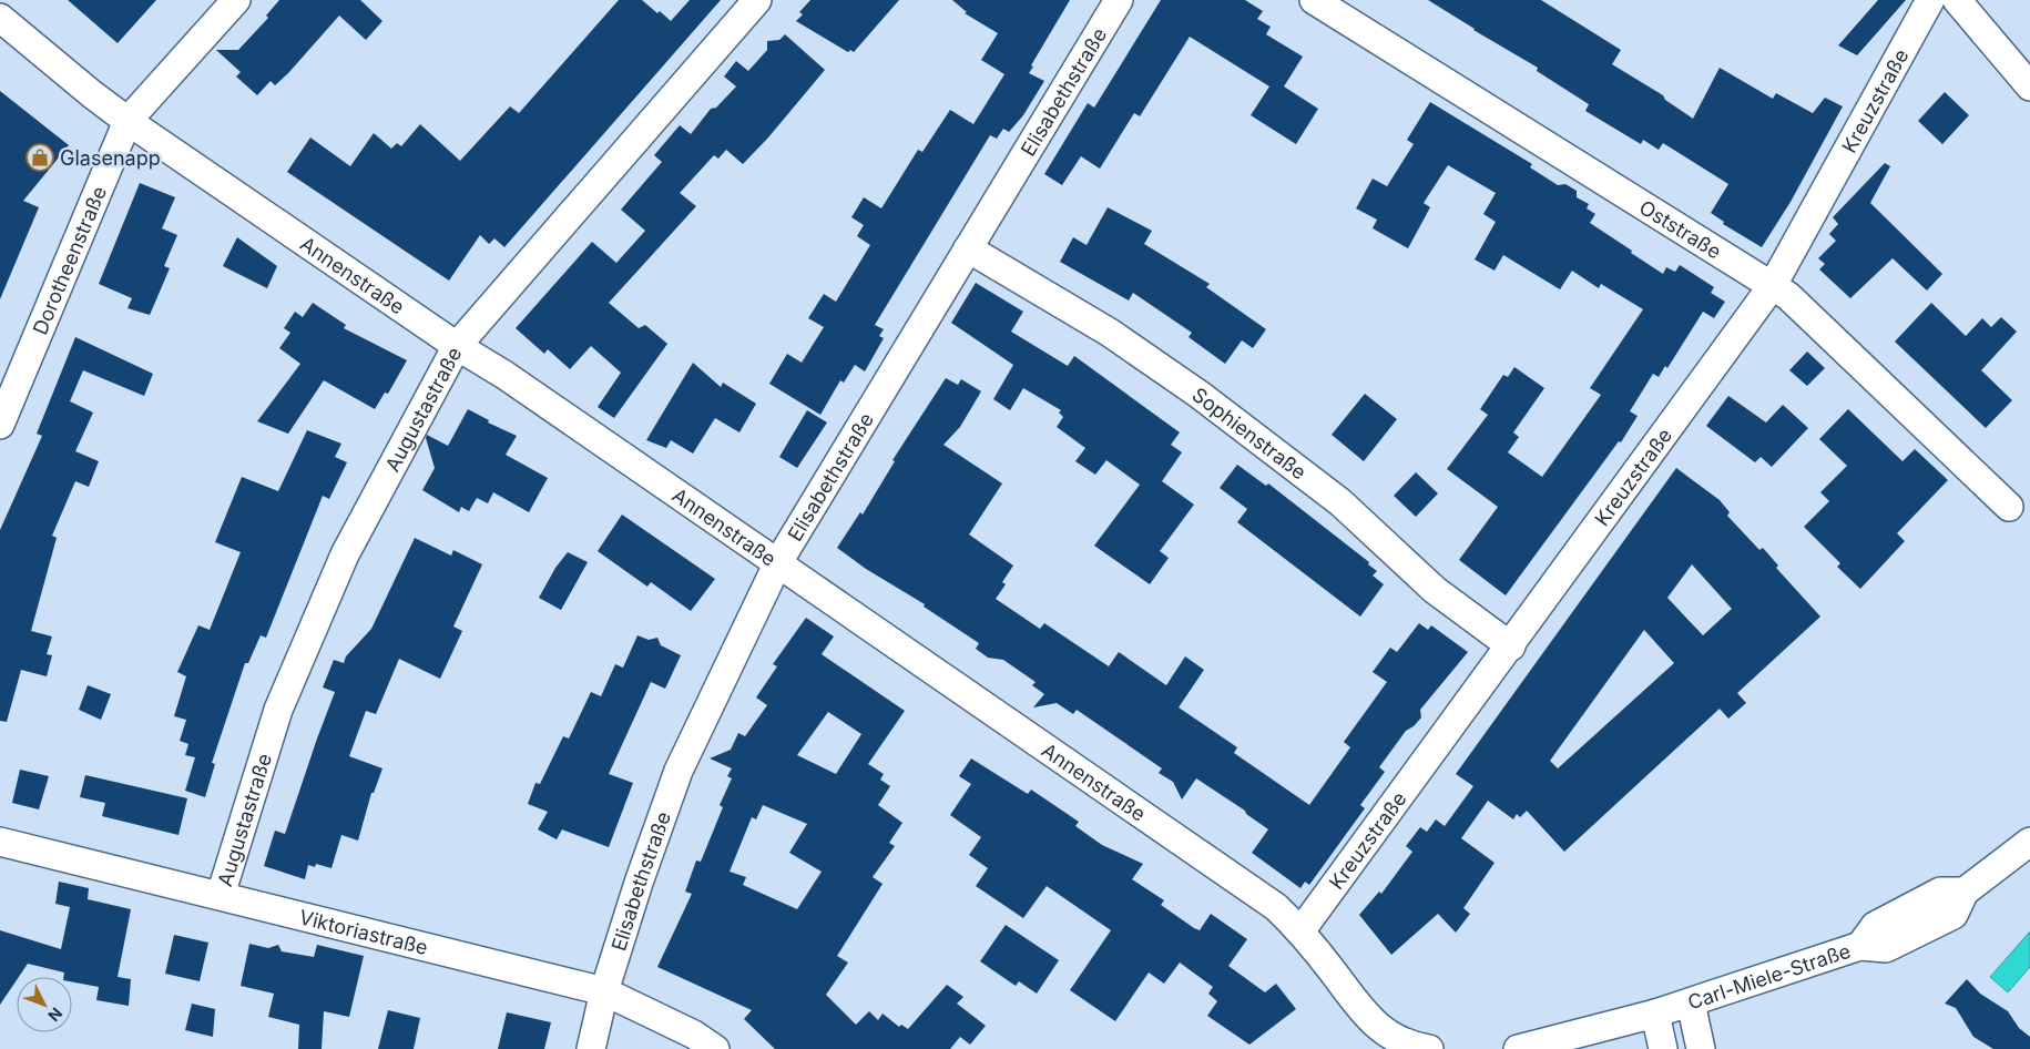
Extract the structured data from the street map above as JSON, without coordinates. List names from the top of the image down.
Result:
{
  "streets": {
    "street": [
      "Elisabethstraße",
      "Kreuzstraße",
      "Oststraße",
      "Dorotheenstraße",
      "Annenstraße",
      "Augustastraße",
      "Sophienstraße",
      "Viktoriastraße",
      "Carl-Miele-Straße"
    ]
  },
  "crossings": [
    ["Elisabethstraße", "Annenstraße"],
    ["Elisabethstraße", "Sophienstraße"],
    ["Elisabethstraße", "Viktoriastraße"],
    ["Kreuzstraße", "Oststraße"],
    ["Kreuzstraße", "Annenstraße"],
    ["Kreuzstraße", "Sophienstraße"],
    ["Dorotheenstraße", "Annenstraße"],
    ["Annenstraße", "Augustastraße"],
    ["Augustastraße", "Viktoriastraße"]
  ],
  "places": {
    "shop": ["Glasenapp"]
  },
  "north": "bottom right"
}
